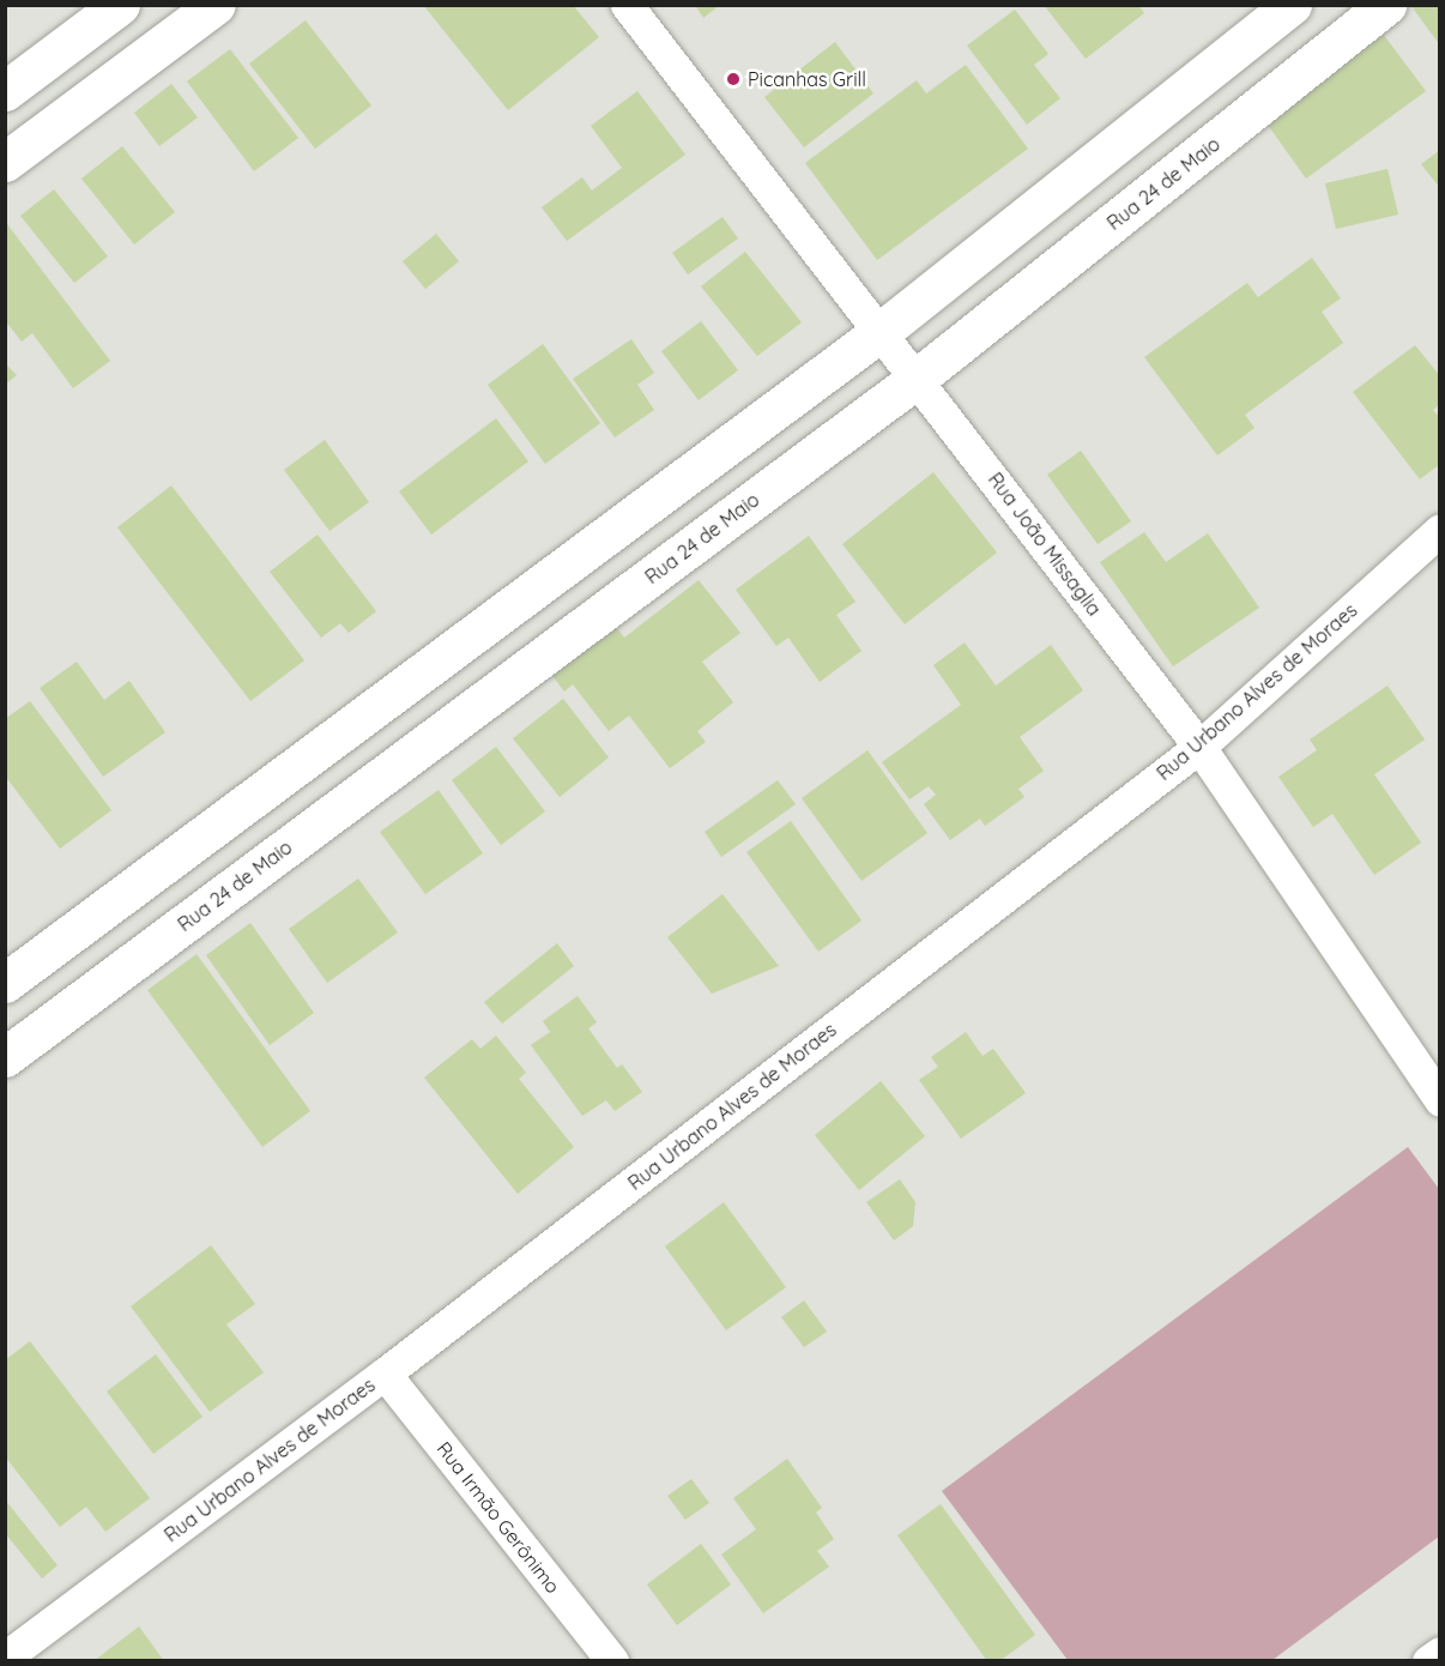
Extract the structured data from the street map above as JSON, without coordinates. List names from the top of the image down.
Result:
{
  "streets": {
    "street": [
      "Rua 24 de Maio",
      "Rua João Missaglia",
      "Rua Urbano Alves de Moraes",
      "Rua Irmão Gerônimo"
    ]
  },
  "crossings": [
    ["Rua 24 de Maio", "Rua João Missaglia"],
    ["Rua João Missaglia", "Rua Urbano Alves de Moraes"],
    ["Rua Urbano Alves de Moraes", "Rua Irmão Gerônimo"]
  ],
  "places": ["Picanhas Grill"]
}
